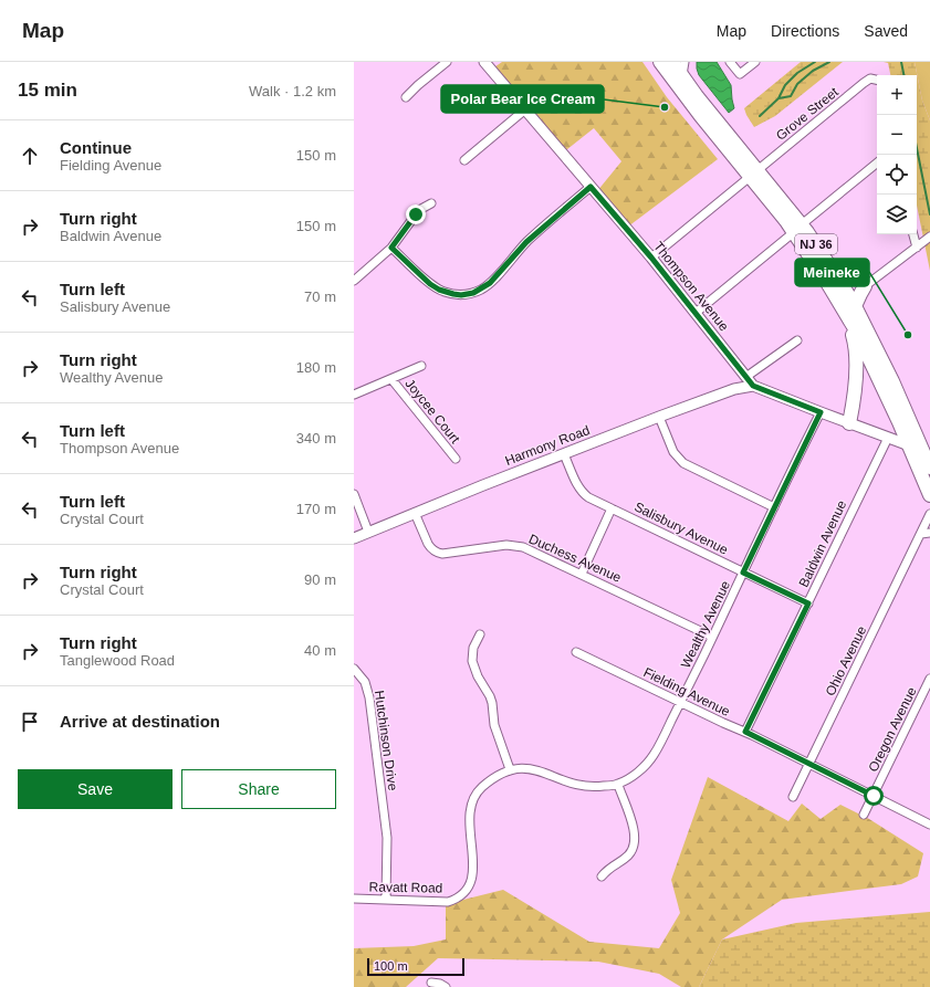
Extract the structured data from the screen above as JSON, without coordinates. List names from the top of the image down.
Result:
{
  "streets": {
    "highway": ["NJ 36"],
    "street": [
      "Grove Street",
      "Thompson Avenue",
      "Joycee Court",
      "Harmony Road",
      "Salisbury Avenue",
      "Baldwin Avenue",
      "Duchess Avenue",
      "Wealthy Avenue",
      "Ohio Avenue",
      "Fielding Avenue",
      "Oregon Avenue",
      "Hutchinson Drive",
      "Ravatt Road"
    ]
  },
  "crossings": [
    ["Grove Street", "NJ 36"],
    ["Grove Street", "Thompson Avenue"],
    ["Thompson Avenue", "Harmony Road"],
    ["Harmony Road", "Salisbury Avenue"],
    ["Harmony Road", "Duchess Avenue"],
    ["Salisbury Avenue", "Baldwin Avenue"],
    ["Salisbury Avenue", "Wealthy Avenue"],
    ["Baldwin Avenue", "Fielding Avenue"],
    ["Duchess Avenue", "Wealthy Avenue"],
    ["Wealthy Avenue", "Fielding Avenue"],
    ["Ohio Avenue", "Fielding Avenue"],
    ["Fielding Avenue", "Oregon Avenue"],
    ["Hutchinson Drive", "Ravatt Road"]
  ],
  "places": ["Polar Bear Ice Cream", "Meineke"],
  "scale_bar": "100 m",
  "page": {
    "header": "Map",
    "nav": ["Map", "Directions", "Saved"],
    "heading": ["15 min", "Walk · 1.2 km"],
    "map_buttons": ["+", "−"],
    "list": [
      ["Continue", "Fielding Avenue", "150 m"],
      ["Turn right", "Baldwin Avenue", "150 m"],
      ["Turn left", "Salisbury Avenue", "70 m"],
      ["Turn right", "Wealthy Avenue", "180 m"],
      ["Turn left", "Thompson Avenue", "340 m"],
      ["Turn left", "Crystal Court", "170 m"],
      ["Turn right", "Crystal Court", "90 m"],
      ["Turn right", "Tanglewood Road", "40 m"],
      "Arrive at destination"
    ],
    "buttons": ["Save", "Share"],
    "scale": "100 m"
  }
}
